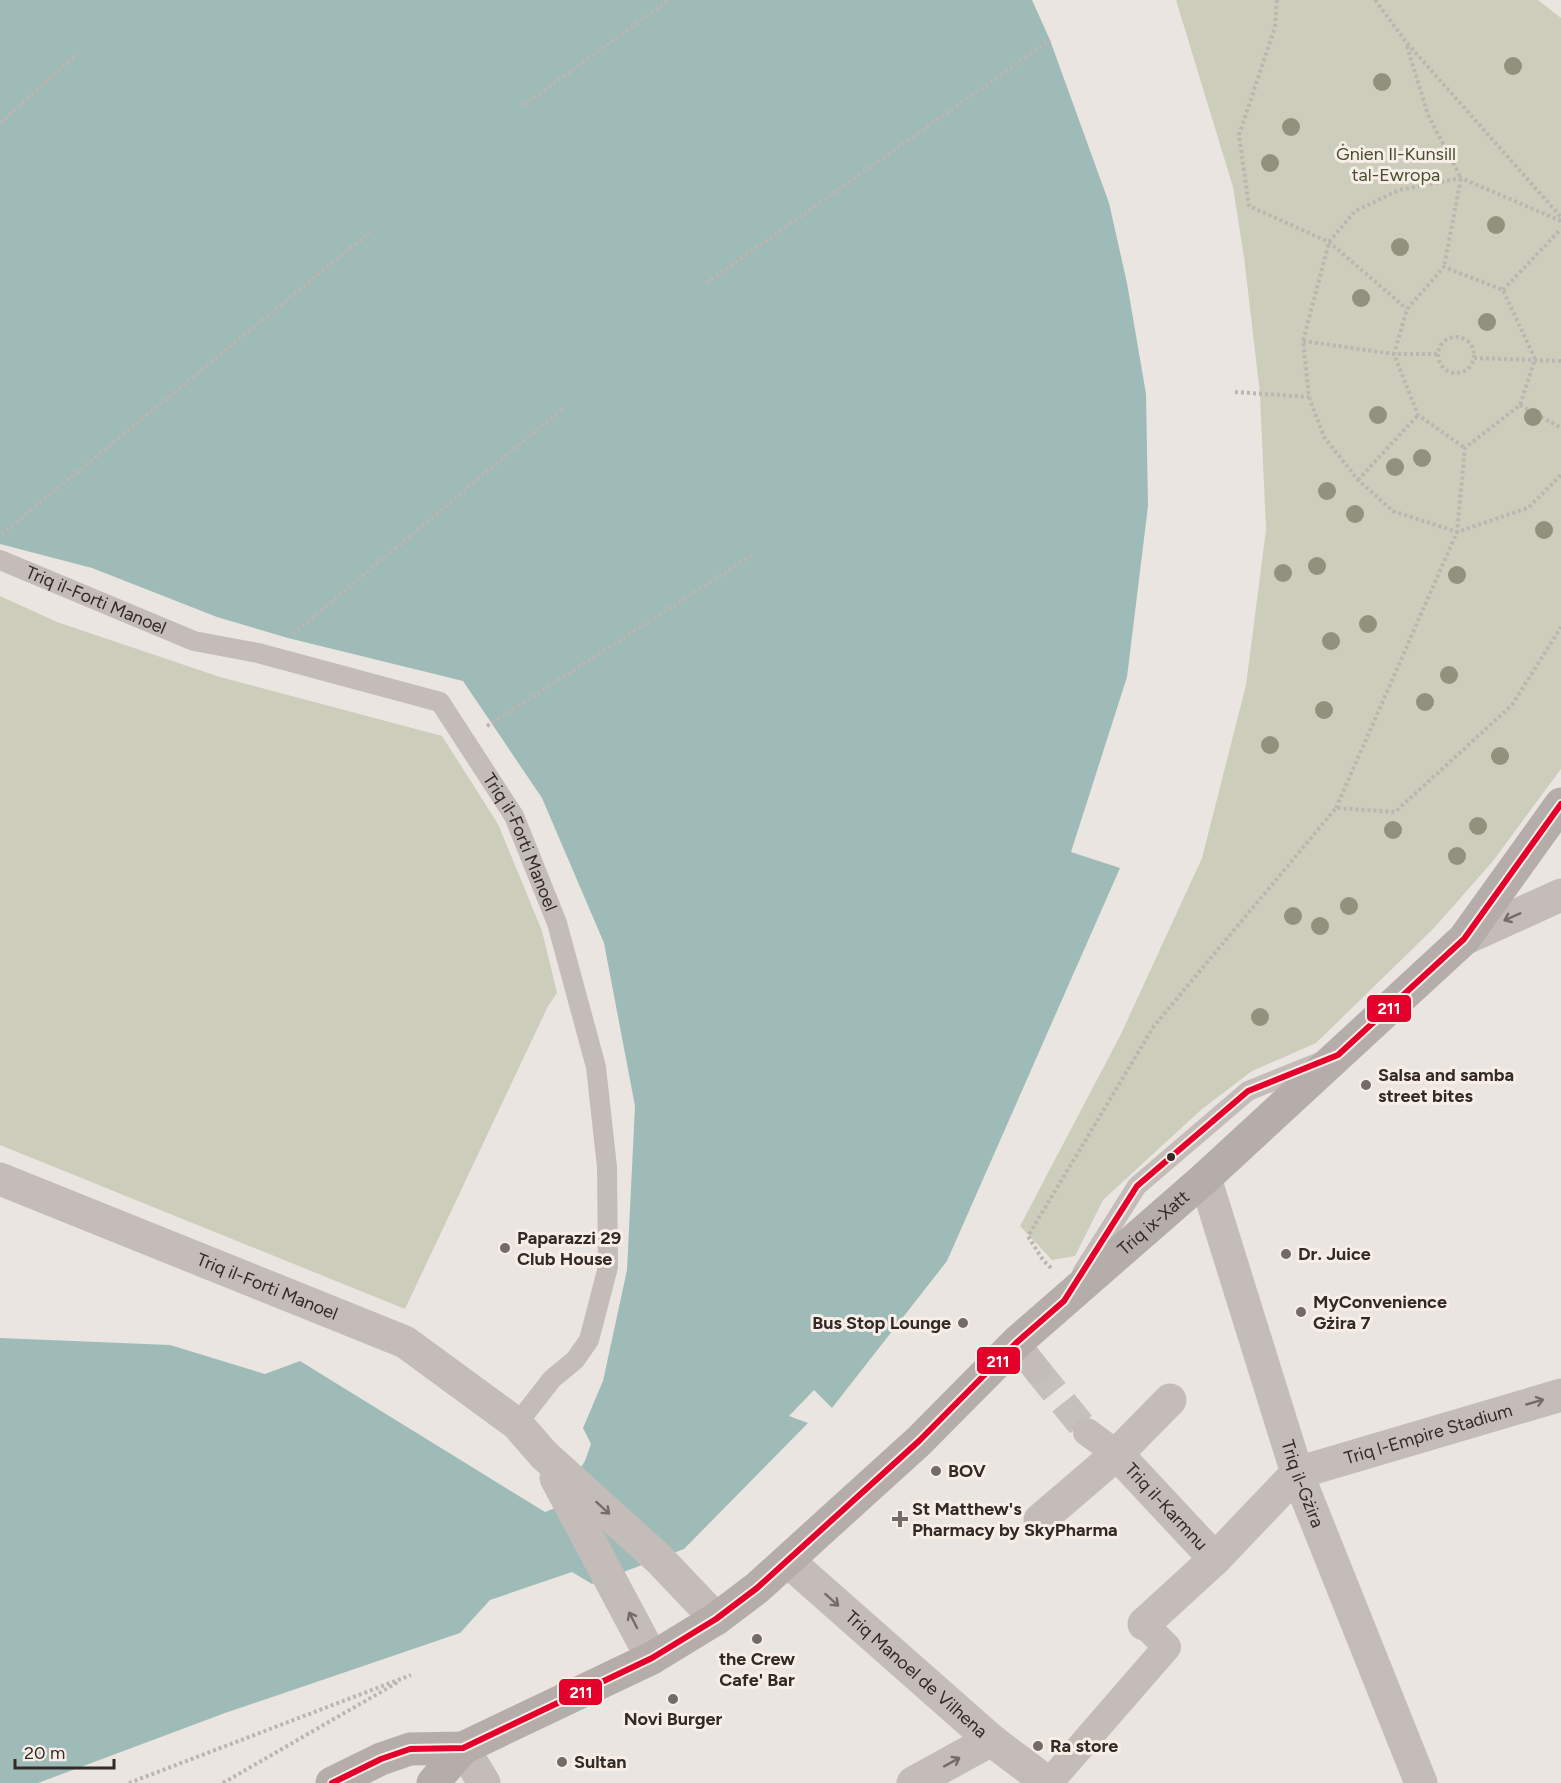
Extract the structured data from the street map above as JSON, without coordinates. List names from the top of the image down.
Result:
{
  "streets": {
    "main road": ["Triq ix-Xatt"],
    "street": [
      "Triq il-Forti Manoel",
      "Triq l-Empire Stadium",
      "Triq il-Gżira",
      "Triq il-Karmnu",
      "Triq Manoel de Vilhena"
    ]
  },
  "crossings": [
    ["Triq il-Forti Manoel", "Triq ix-Xatt"],
    ["Triq ix-Xatt", "Triq il-Gżira"],
    ["Triq ix-Xatt", "Triq Manoel de Vilhena"],
    ["Triq l-Empire Stadium", "Triq il-Gżira"],
    ["Triq l-Empire Stadium", "Triq il-Karmnu"],
    ["Triq il-Gżira", "Triq il-Karmnu"],
    ["Triq il-Karmnu", "Triq Manoel de Vilhena"]
  ],
  "one_way": ["Triq l-Empire Stadium", "Triq Manoel de Vilhena"],
  "parks": ["Ġnien Il-Kunsill tal-Ewropa"],
  "places": {
    "other": [
      "Salsa and samba street bites",
      "Paparazzi 29 Club House",
      "Dr. Juice",
      "MyConvenience Gżira 7",
      "Bus Stop Lounge",
      "BOV",
      "the Crew Cafe' Bar",
      "Novi Burger",
      "Ra store",
      "Sultan"
    ],
    "health": ["St Matthew's Pharmacy by SkyPharma"]
  },
  "lines": ["transit line 211"],
  "scale_bar": "20 m"
}
